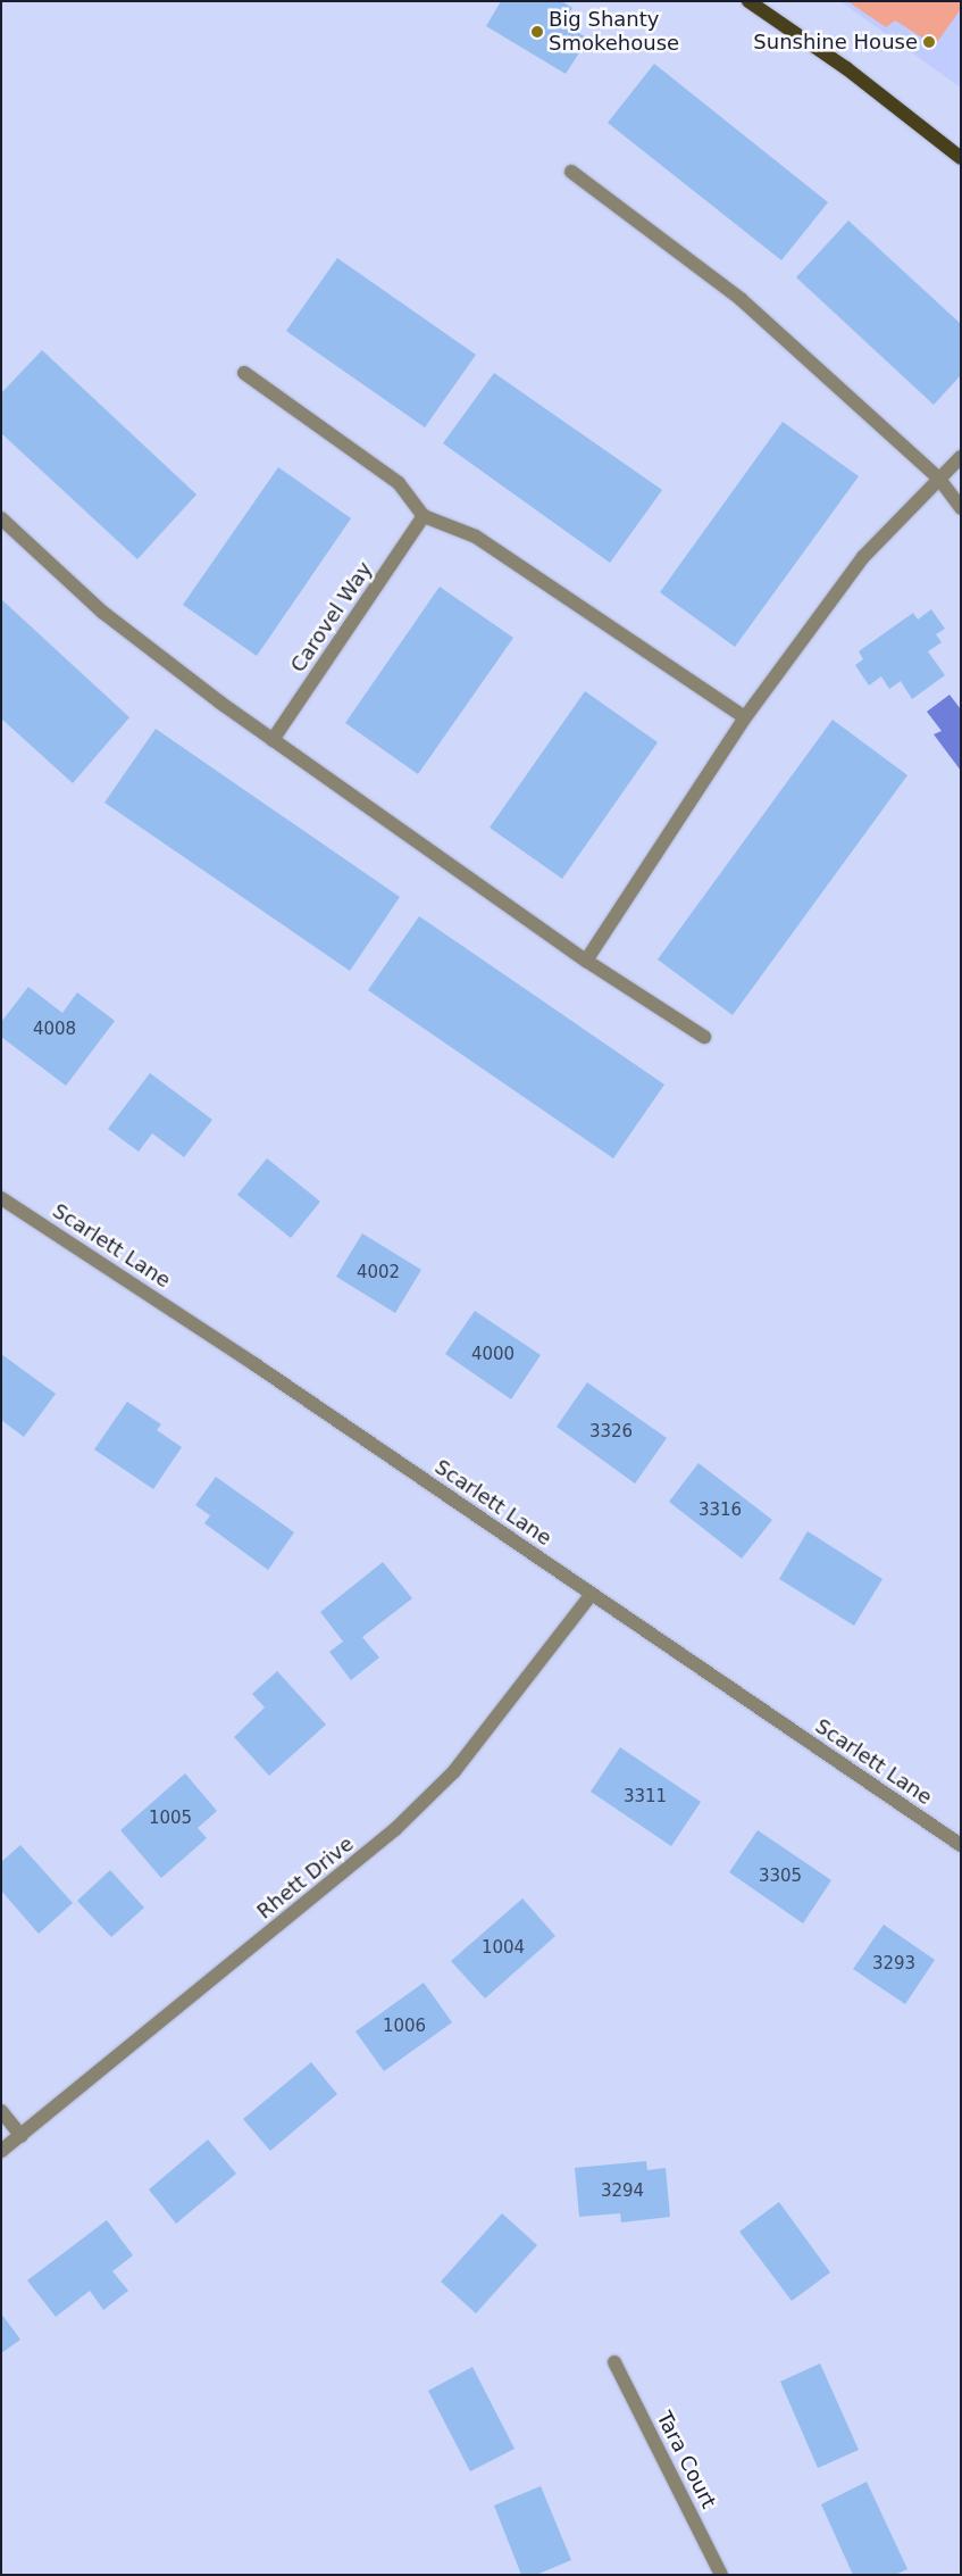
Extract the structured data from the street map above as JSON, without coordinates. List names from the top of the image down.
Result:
{
  "streets": {
    "street": [
      "Carovel Way",
      "Scarlett Lane",
      "Rhett Drive",
      "Tara Court"
    ]
  },
  "crossings": [
    ["Scarlett Lane", "Rhett Drive"]
  ],
  "places": ["Big Shanty Smokehouse", "Sunshine House"],
  "house_numbers": [
    "4008",
    "4002",
    "4000",
    "3326",
    "3316",
    "3311",
    "1005",
    "3305",
    "1004",
    "3293",
    "1006",
    "3294"
  ]
}
